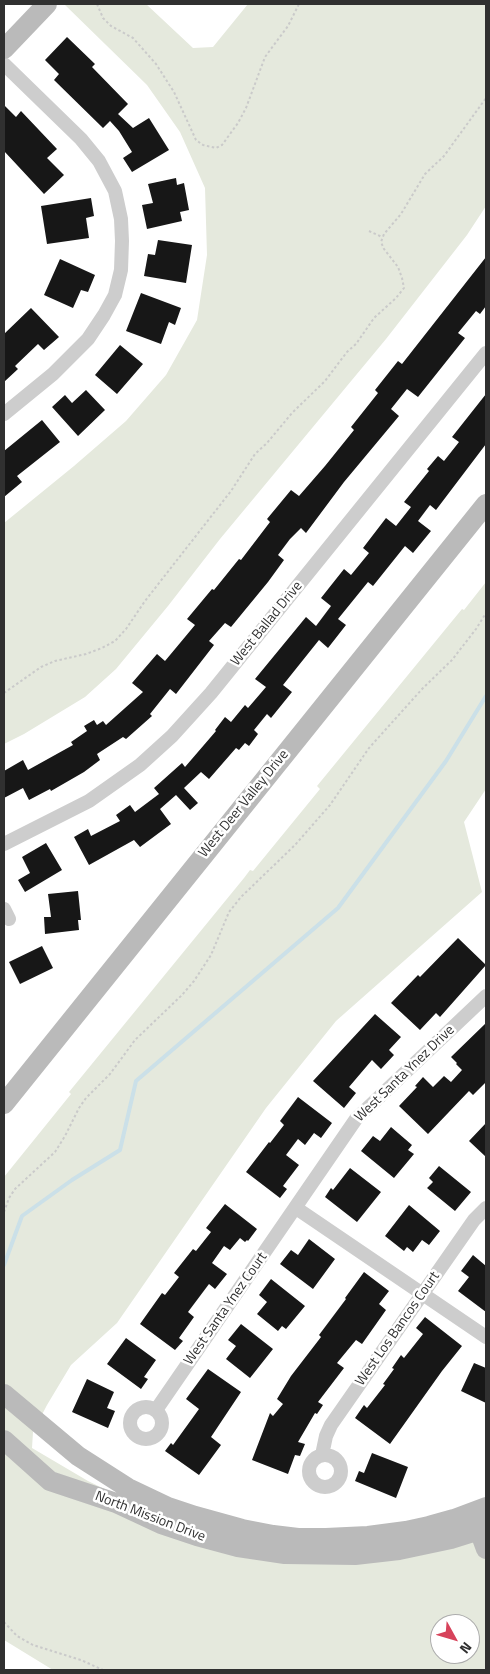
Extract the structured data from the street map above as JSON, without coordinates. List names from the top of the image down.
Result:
{
  "streets": {
    "street": [
      "West Ballad Drive",
      "West Deer Valley Drive",
      "West Santa Ynez Drive",
      "West Santa Ynez Court",
      "West Los Bancos Court",
      "North Mission Drive"
    ]
  },
  "crossings": [
    ["West Santa Ynez Drive", "West Santa Ynez Court"]
  ],
  "north": "bottom right"
}
